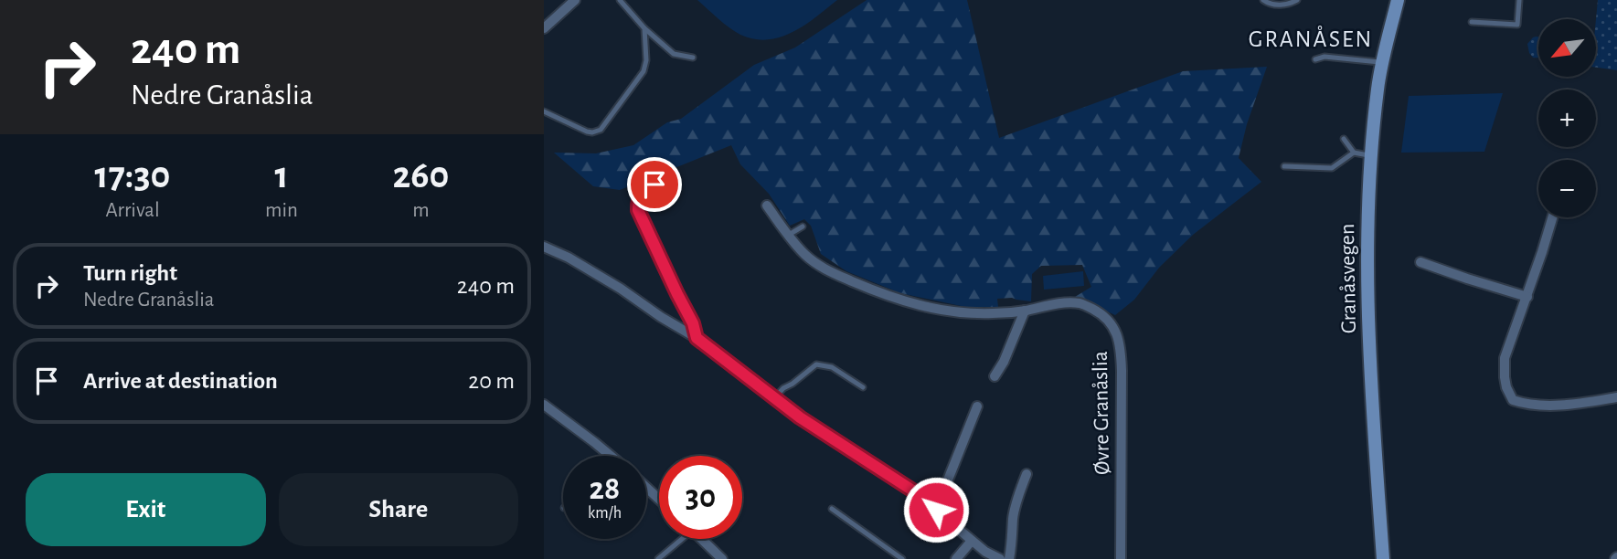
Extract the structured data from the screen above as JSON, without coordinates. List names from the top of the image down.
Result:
{
  "streets": {
    "street": ["Granåsvegen", "Øvre Granåslia"]
  },
  "districts": ["GRANÅSEN"],
  "north": "bottom left",
  "page": {
    "turn": ["240 m", "Nedre Granåslia"],
    "map_buttons": ["+", "−"],
    "eta": [
      "17:30",
      "Arrival",
      "1",
      "min",
      "260",
      "m"
    ],
    "list": [
      {
        "name": "Turn right",
        "note": "Nedre Granåslia",
        "value": "240 m"
      },
      {
        "name": "Arrive at destination",
        "value": "20 m"
      }
    ],
    "speed": "28 km/h",
    "limit": "30",
    "buttons": ["Exit", "Share"]
  }
}
